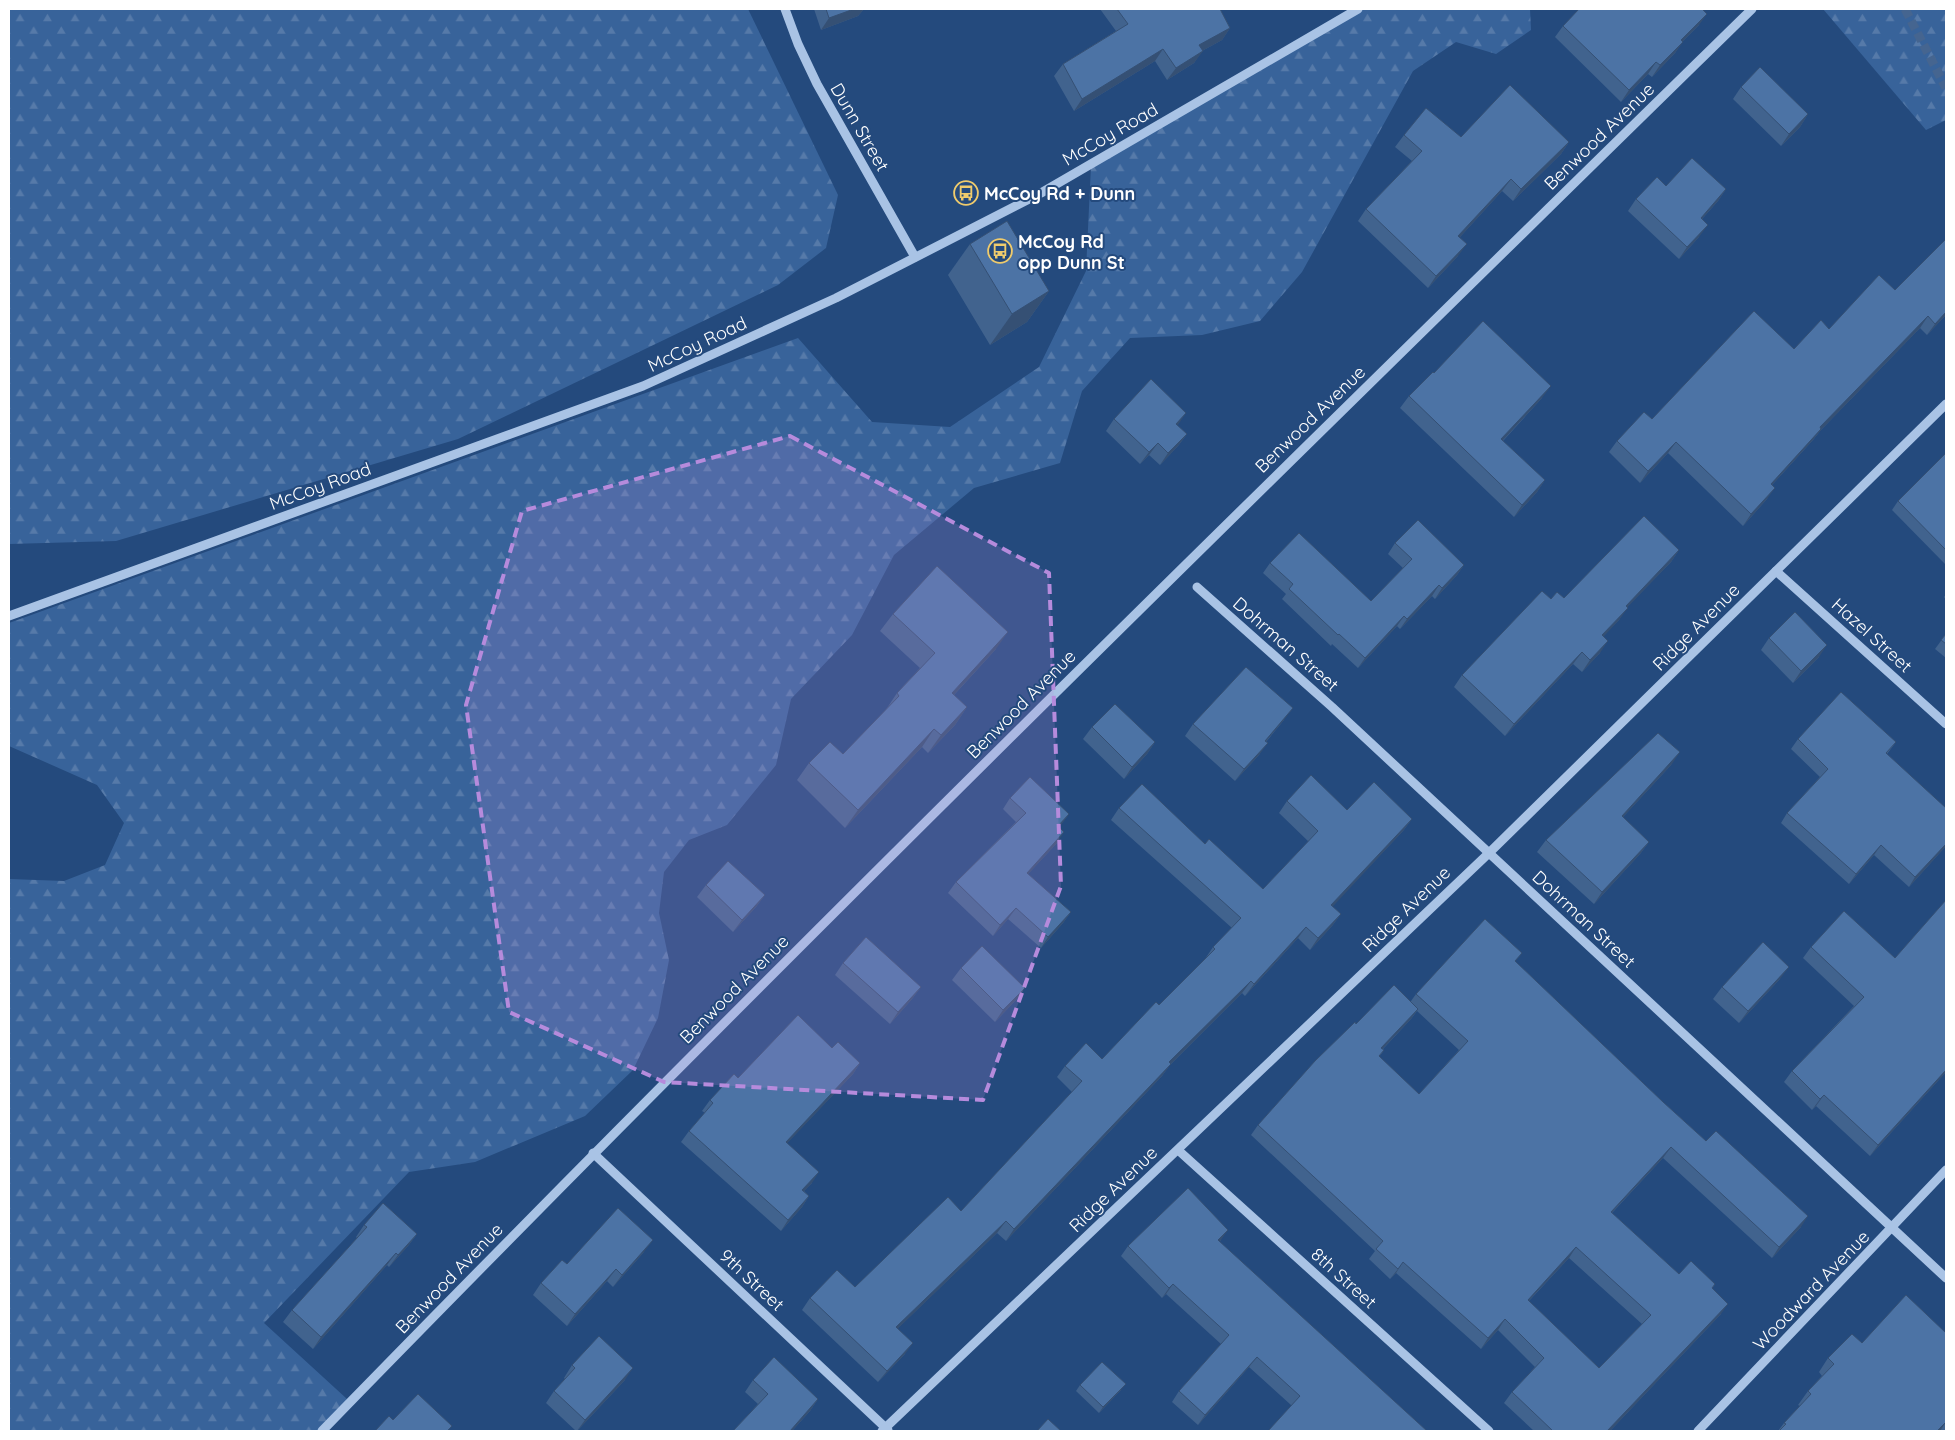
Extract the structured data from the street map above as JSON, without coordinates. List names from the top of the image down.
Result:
{
  "streets": {
    "street": [
      "Dunn Street",
      "McCoy Road",
      "Benwood Avenue",
      "Ridge Avenue",
      "Hazel Street",
      "Dohrman Street",
      "8th Street",
      "9th Street",
      "Woodward Avenue"
    ]
  },
  "crossings": [
    ["Dunn Street", "McCoy Road"],
    ["Benwood Avenue", "9th Street"],
    ["Ridge Avenue", "Hazel Street"],
    ["Ridge Avenue", "Dohrman Street"],
    ["Ridge Avenue", "8th Street"],
    ["Ridge Avenue", "9th Street"],
    ["Dohrman Street", "Woodward Avenue"]
  ],
  "places": {
    "bus stop": ["McCoy Rd + Dunn", "McCoy Rd opp Dunn St"]
  }
}
